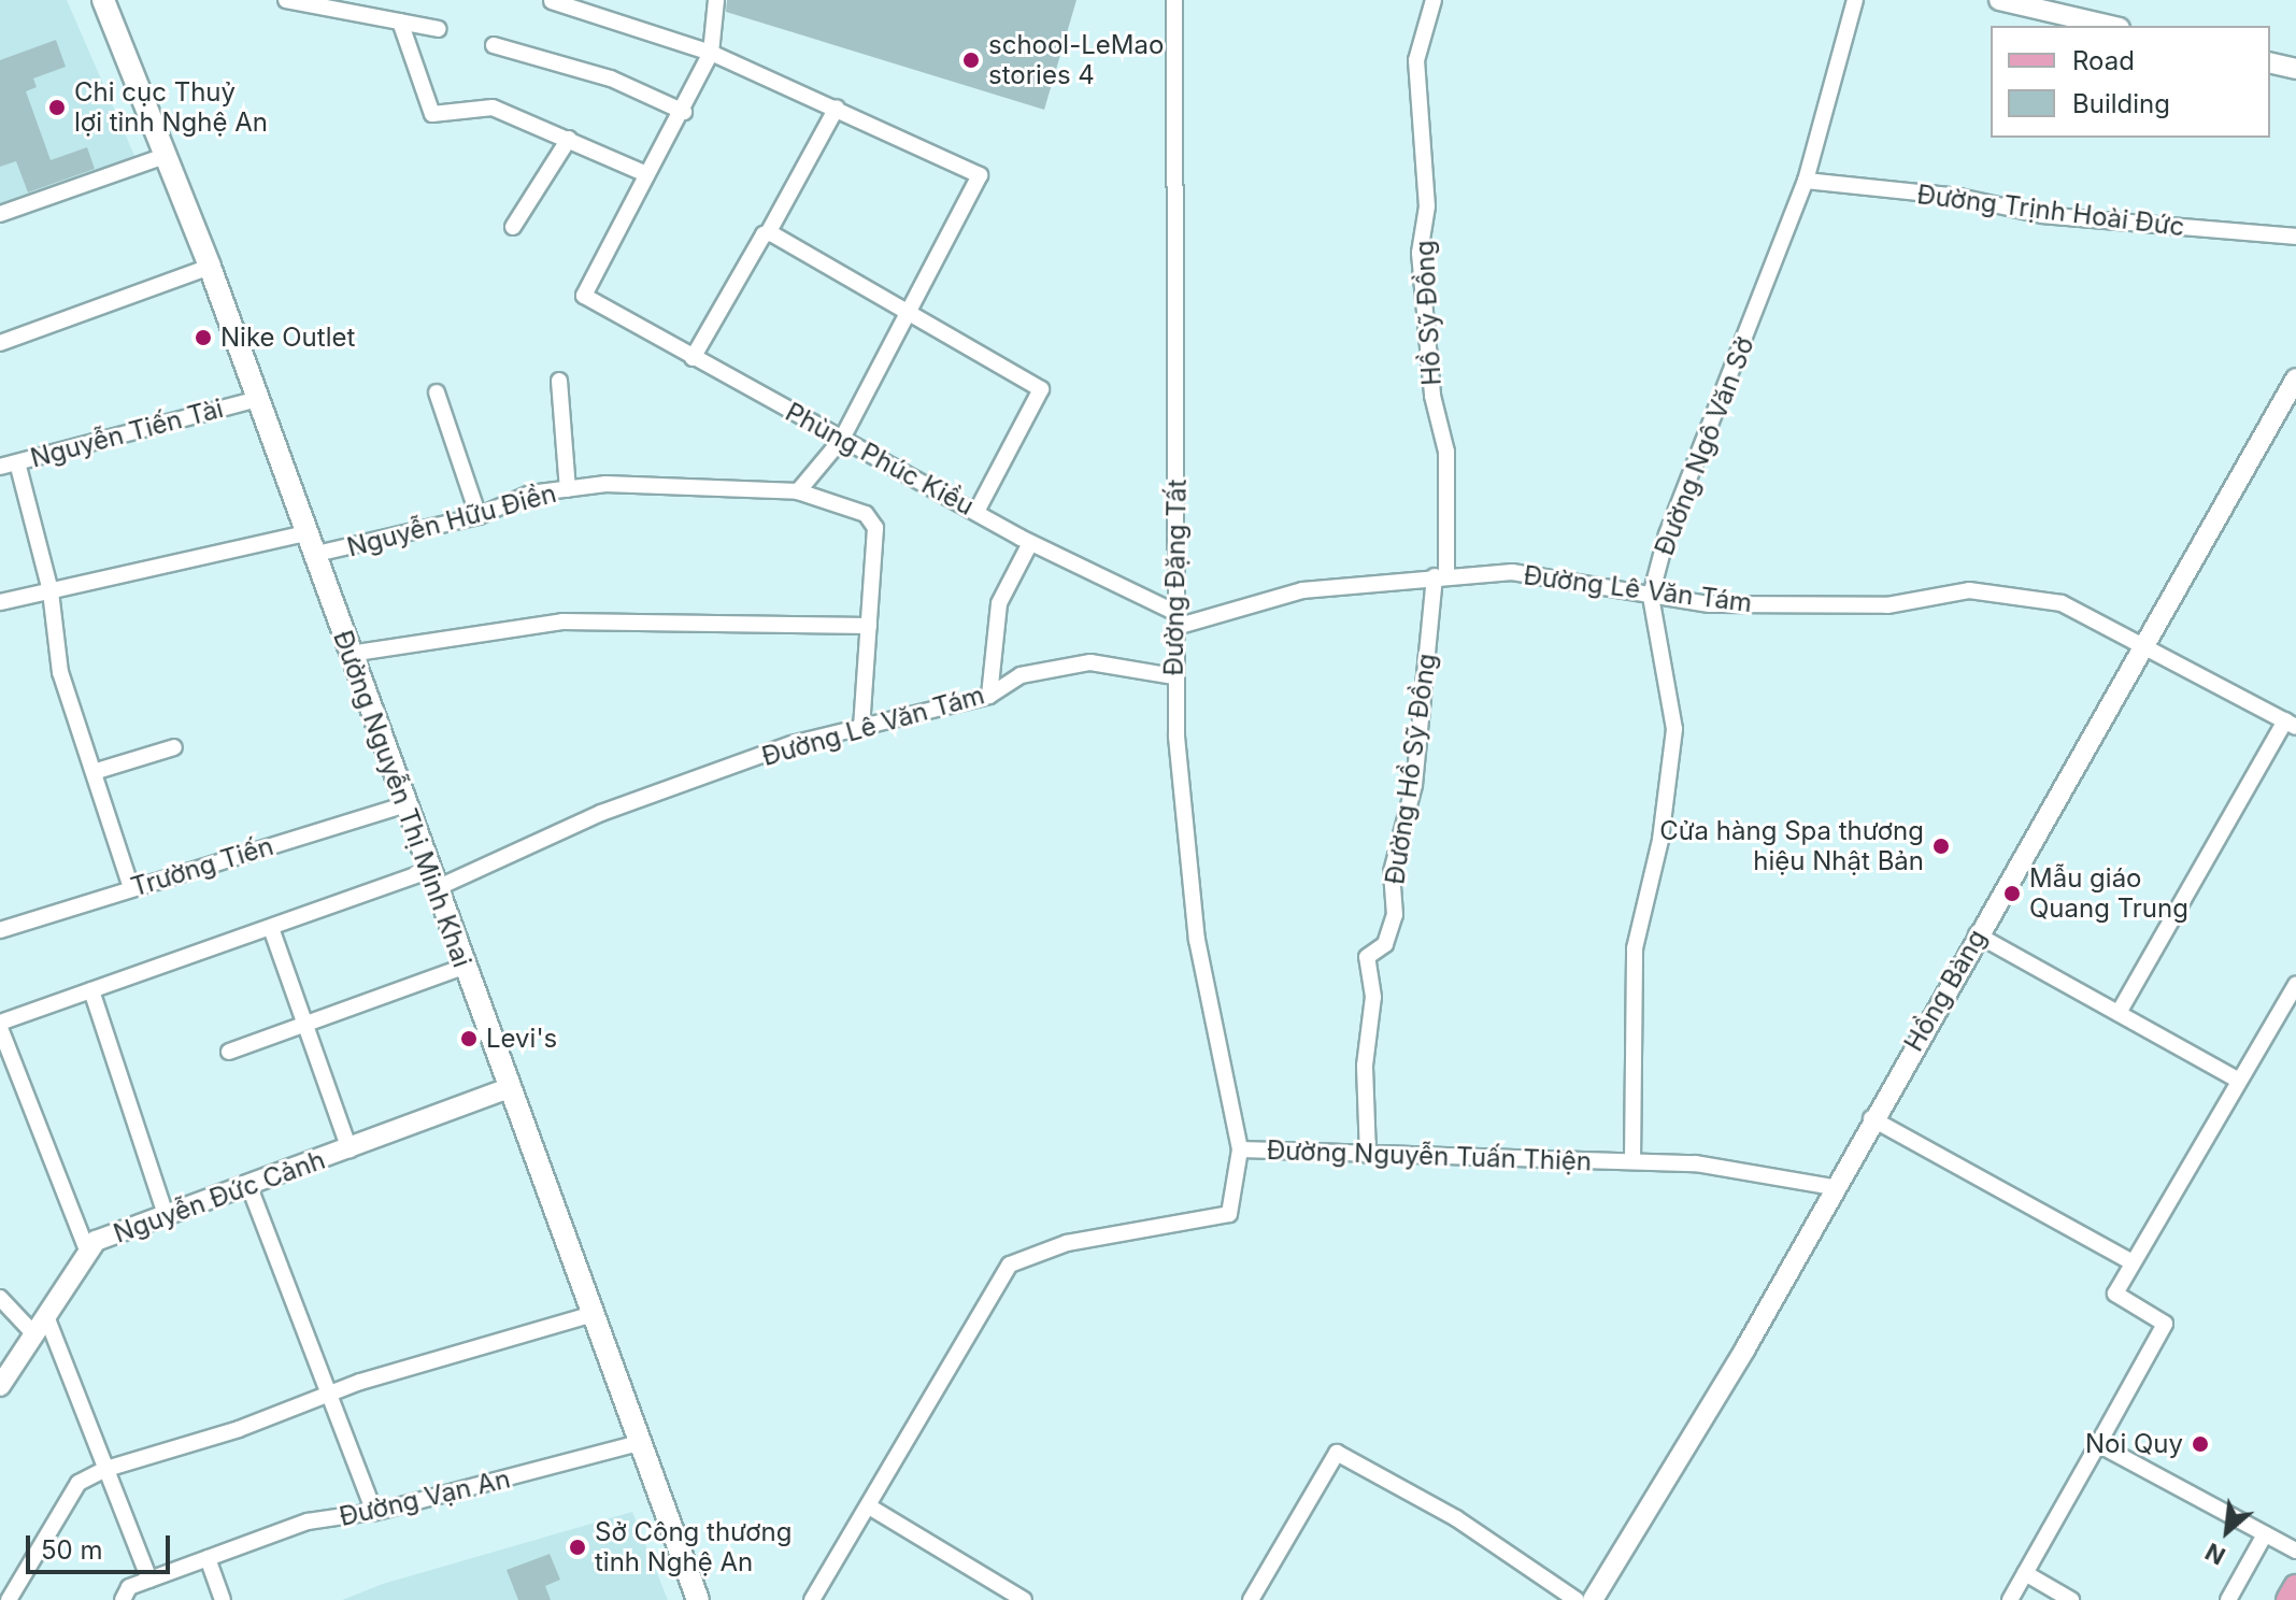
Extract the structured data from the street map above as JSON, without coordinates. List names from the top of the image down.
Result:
{
  "streets": {
    "main road": ["Đường Nguyễn Thị Minh Khai"],
    "street": [
      "Đường Trịnh Hoài Đức",
      "Hồ Sỹ Đồng",
      "Nguyễn Tiến Tài",
      "Đường Ngô Văn Sở",
      "Phùng Phúc Kiều",
      "Nguyễn Hữu Điền",
      "Đường Đặng Tất",
      "Đường Lê Văn Tám",
      "Đường Hồ Sỹ Đồng",
      "Trường Tiến",
      "Hồng Bàng",
      "Đường Nguyễn Tuấn Thiện",
      "Nguyễn Đức Cảnh",
      "Đường Vạn An"
    ]
  },
  "crossings": [
    ["Đường Trịnh Hoài Đức", "Đường Ngô Văn Sở"],
    ["Hồ Sỹ Đồng", "Đường Lê Văn Tám"],
    ["Hồ Sỹ Đồng", "Đường Hồ Sỹ Đồng"],
    ["Nguyễn Tiến Tài", "Đường Nguyễn Thị Minh Khai"],
    ["Đường Ngô Văn Sở", "Đường Lê Văn Tám"],
    ["Đường Ngô Văn Sở", "Đường Nguyễn Tuấn Thiện"],
    ["Phùng Phúc Kiều", "Đường Đặng Tất"],
    ["Phùng Phúc Kiều", "Đường Lê Văn Tám"],
    ["Nguyễn Hữu Điền", "Đường Lê Văn Tám"],
    ["Nguyễn Hữu Điền", "Đường Nguyễn Thị Minh Khai"],
    ["Đường Đặng Tất", "Đường Lê Văn Tám"],
    ["Đường Đặng Tất", "Đường Nguyễn Tuấn Thiện"],
    ["Đường Lê Văn Tám", "Đường Hồ Sỹ Đồng"],
    ["Đường Lê Văn Tám", "Đường Nguyễn Thị Minh Khai"],
    ["Đường Lê Văn Tám", "Hồng Bàng"],
    ["Đường Hồ Sỹ Đồng", "Đường Nguyễn Tuấn Thiện"],
    ["Đường Nguyễn Thị Minh Khai", "Trường Tiến"],
    ["Đường Nguyễn Thị Minh Khai", "Nguyễn Đức Cảnh"],
    ["Đường Nguyễn Thị Minh Khai", "Đường Vạn An"],
    ["Hồng Bàng", "Đường Nguyễn Tuấn Thiện"]
  ],
  "places": [
    "school-LeMao stories 4",
    "Chi cục Thuỷ lợi tỉnh Nghệ An",
    "Nike Outlet",
    "Cửa hàng Spa thương hiệu Nhật Bản",
    "Mẫu giáo Quang Trung",
    "Levi's",
    "Noi Quy",
    "Sở Công thương tỉnh Nghệ An"
  ],
  "legend": ["Road", "Building"],
  "scale_bar": "50 m",
  "north": "bottom left"
}
